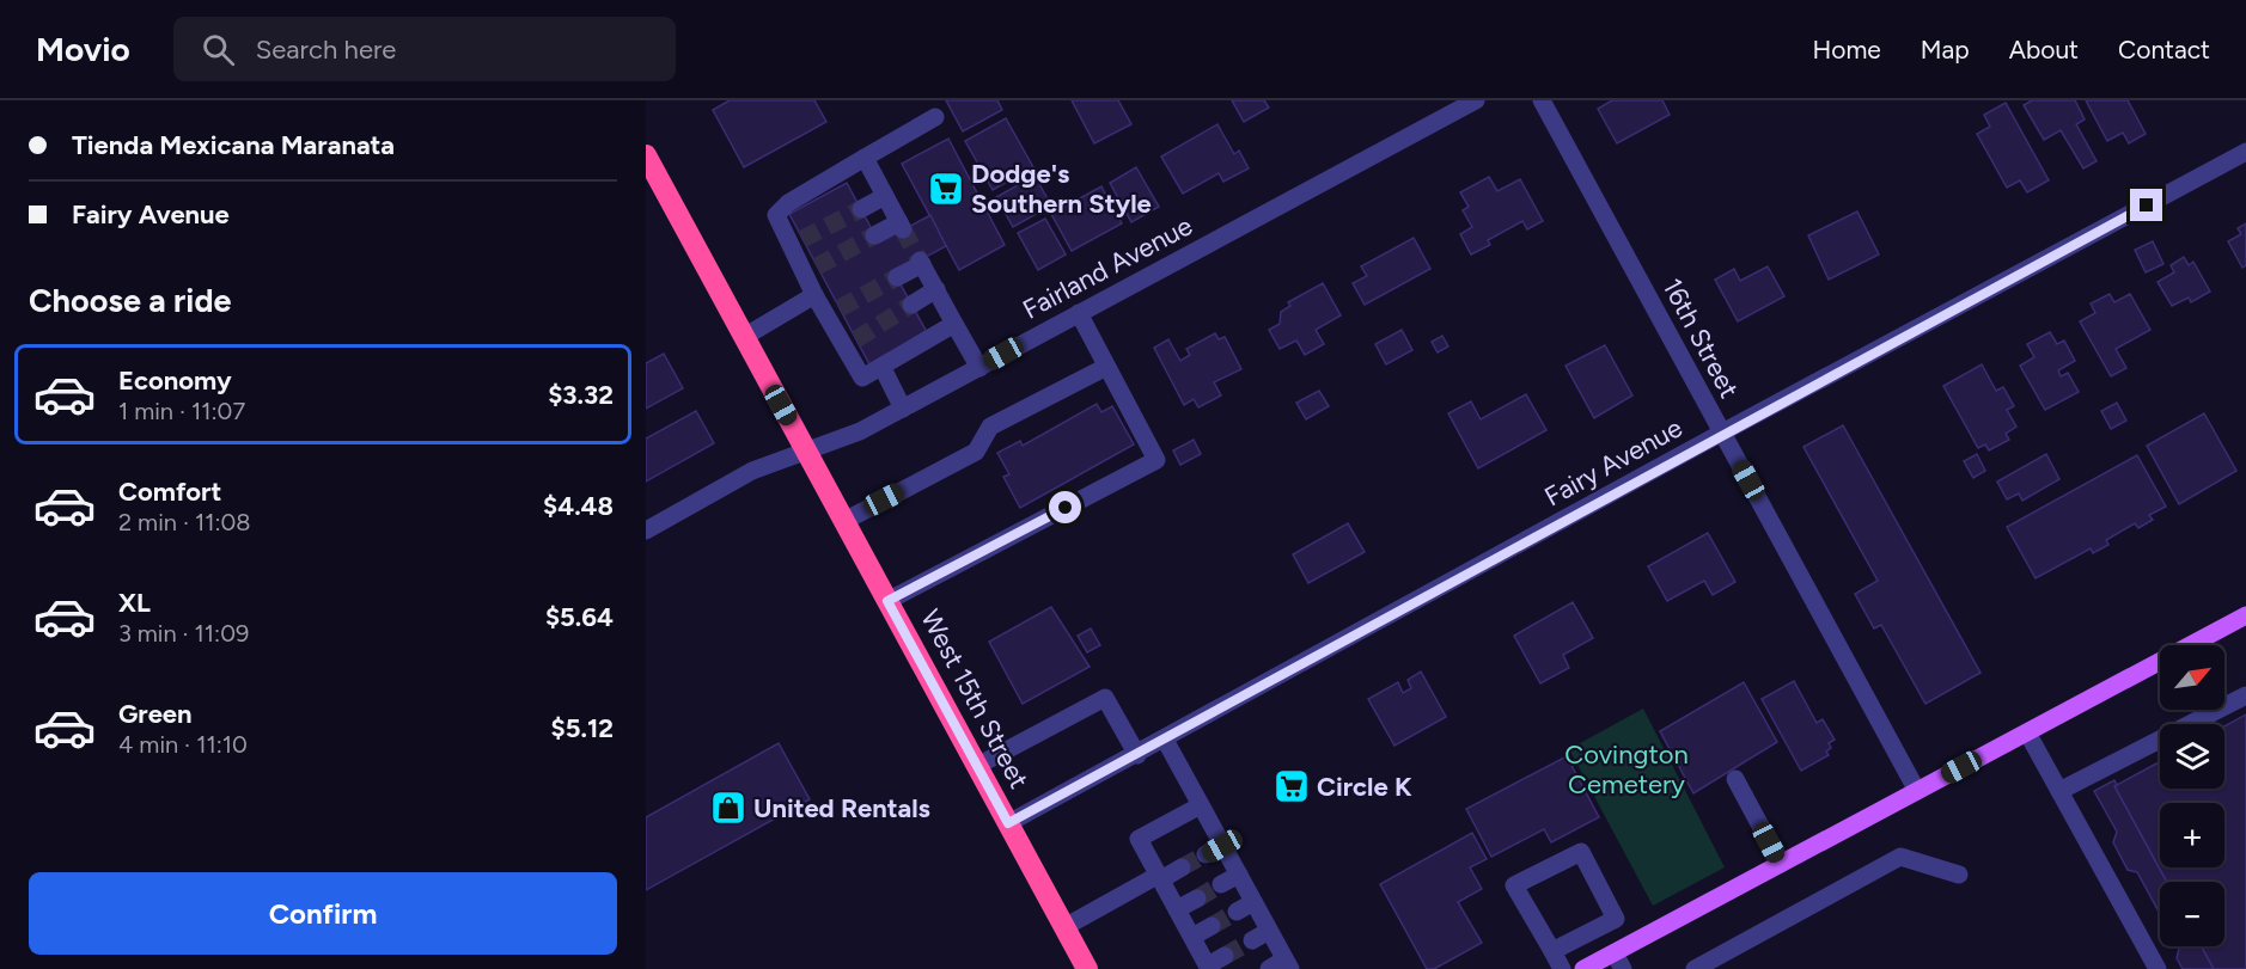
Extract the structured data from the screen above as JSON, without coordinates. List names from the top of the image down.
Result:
{
  "streets": {
    "highway": ["West 15th Street"],
    "street": ["Fairland Avenue", "16th Street", "Fairy Avenue"]
  },
  "crossings": [
    ["Fairland Avenue", "West 15th Street"],
    ["16th Street", "Fairy Avenue"],
    ["Fairy Avenue", "West 15th Street"]
  ],
  "parks": ["Covington Cemetery"],
  "places": {
    "supermarket": ["Dodge's Southern Style", "Circle K"],
    "shop": ["United Rentals"]
  },
  "north": "top right",
  "page": {
    "header": "Movio",
    "search": "Search here",
    "nav": [
      "Home",
      "Map",
      "About",
      "Contact"
    ],
    "banner": ["Tienda Mexicana Maranata", "Fairy Avenue"],
    "heading": "Choose a ride",
    "list": [
      {
        "name": "Economy",
        "note": "1 min · 11:07",
        "value": "$3.32"
      },
      {
        "name": "Comfort",
        "note": "2 min · 11:08",
        "value": "$4.48"
      },
      {
        "name": "XL",
        "note": "3 min · 11:09",
        "value": "$5.64"
      },
      {
        "name": "Green",
        "note": "4 min · 11:10",
        "value": "$5.12"
      }
    ],
    "map_buttons": ["+", "−"],
    "buttons": "Confirm"
  }
}
